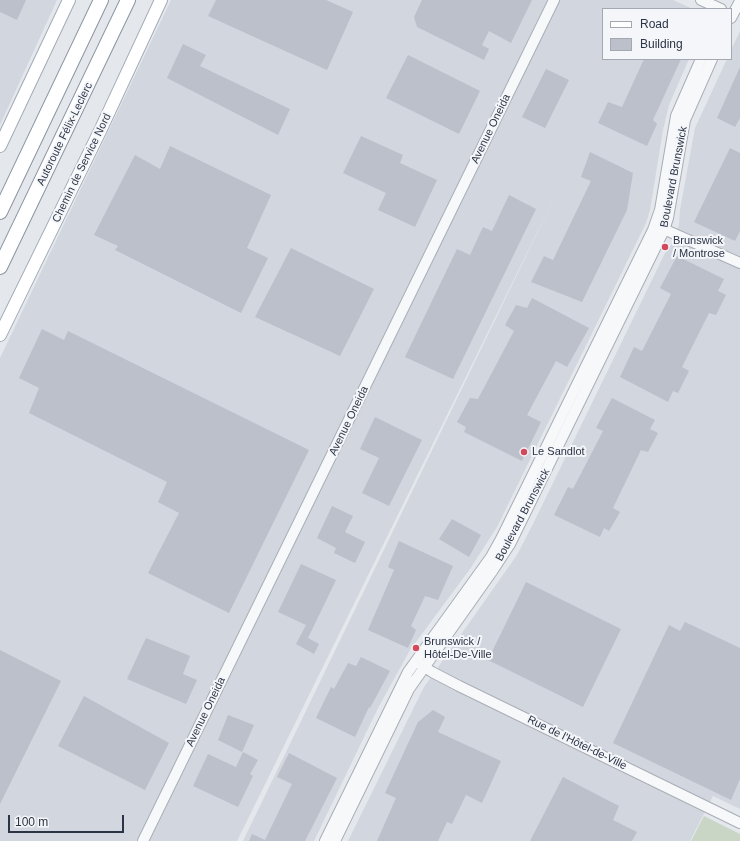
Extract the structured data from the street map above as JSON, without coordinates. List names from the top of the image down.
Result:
{
  "streets": {
    "highway": ["Autoroute Félix-Leclerc"],
    "main road": ["Chemin de Service Nord"],
    "street": ["Avenue Oneida", "Boulevard Brunswick", "Rue de l'Hôtel-de-Ville"]
  },
  "crossings": [
    ["Boulevard Brunswick", "Rue de l'Hôtel-de-Ville"]
  ],
  "places": ["Brunswick / Montrose", "Le Sandlot", "Brunswick / Hôtel-De-Ville"],
  "legend": ["Road", "Building"],
  "scale_bar": "100 m"
}
